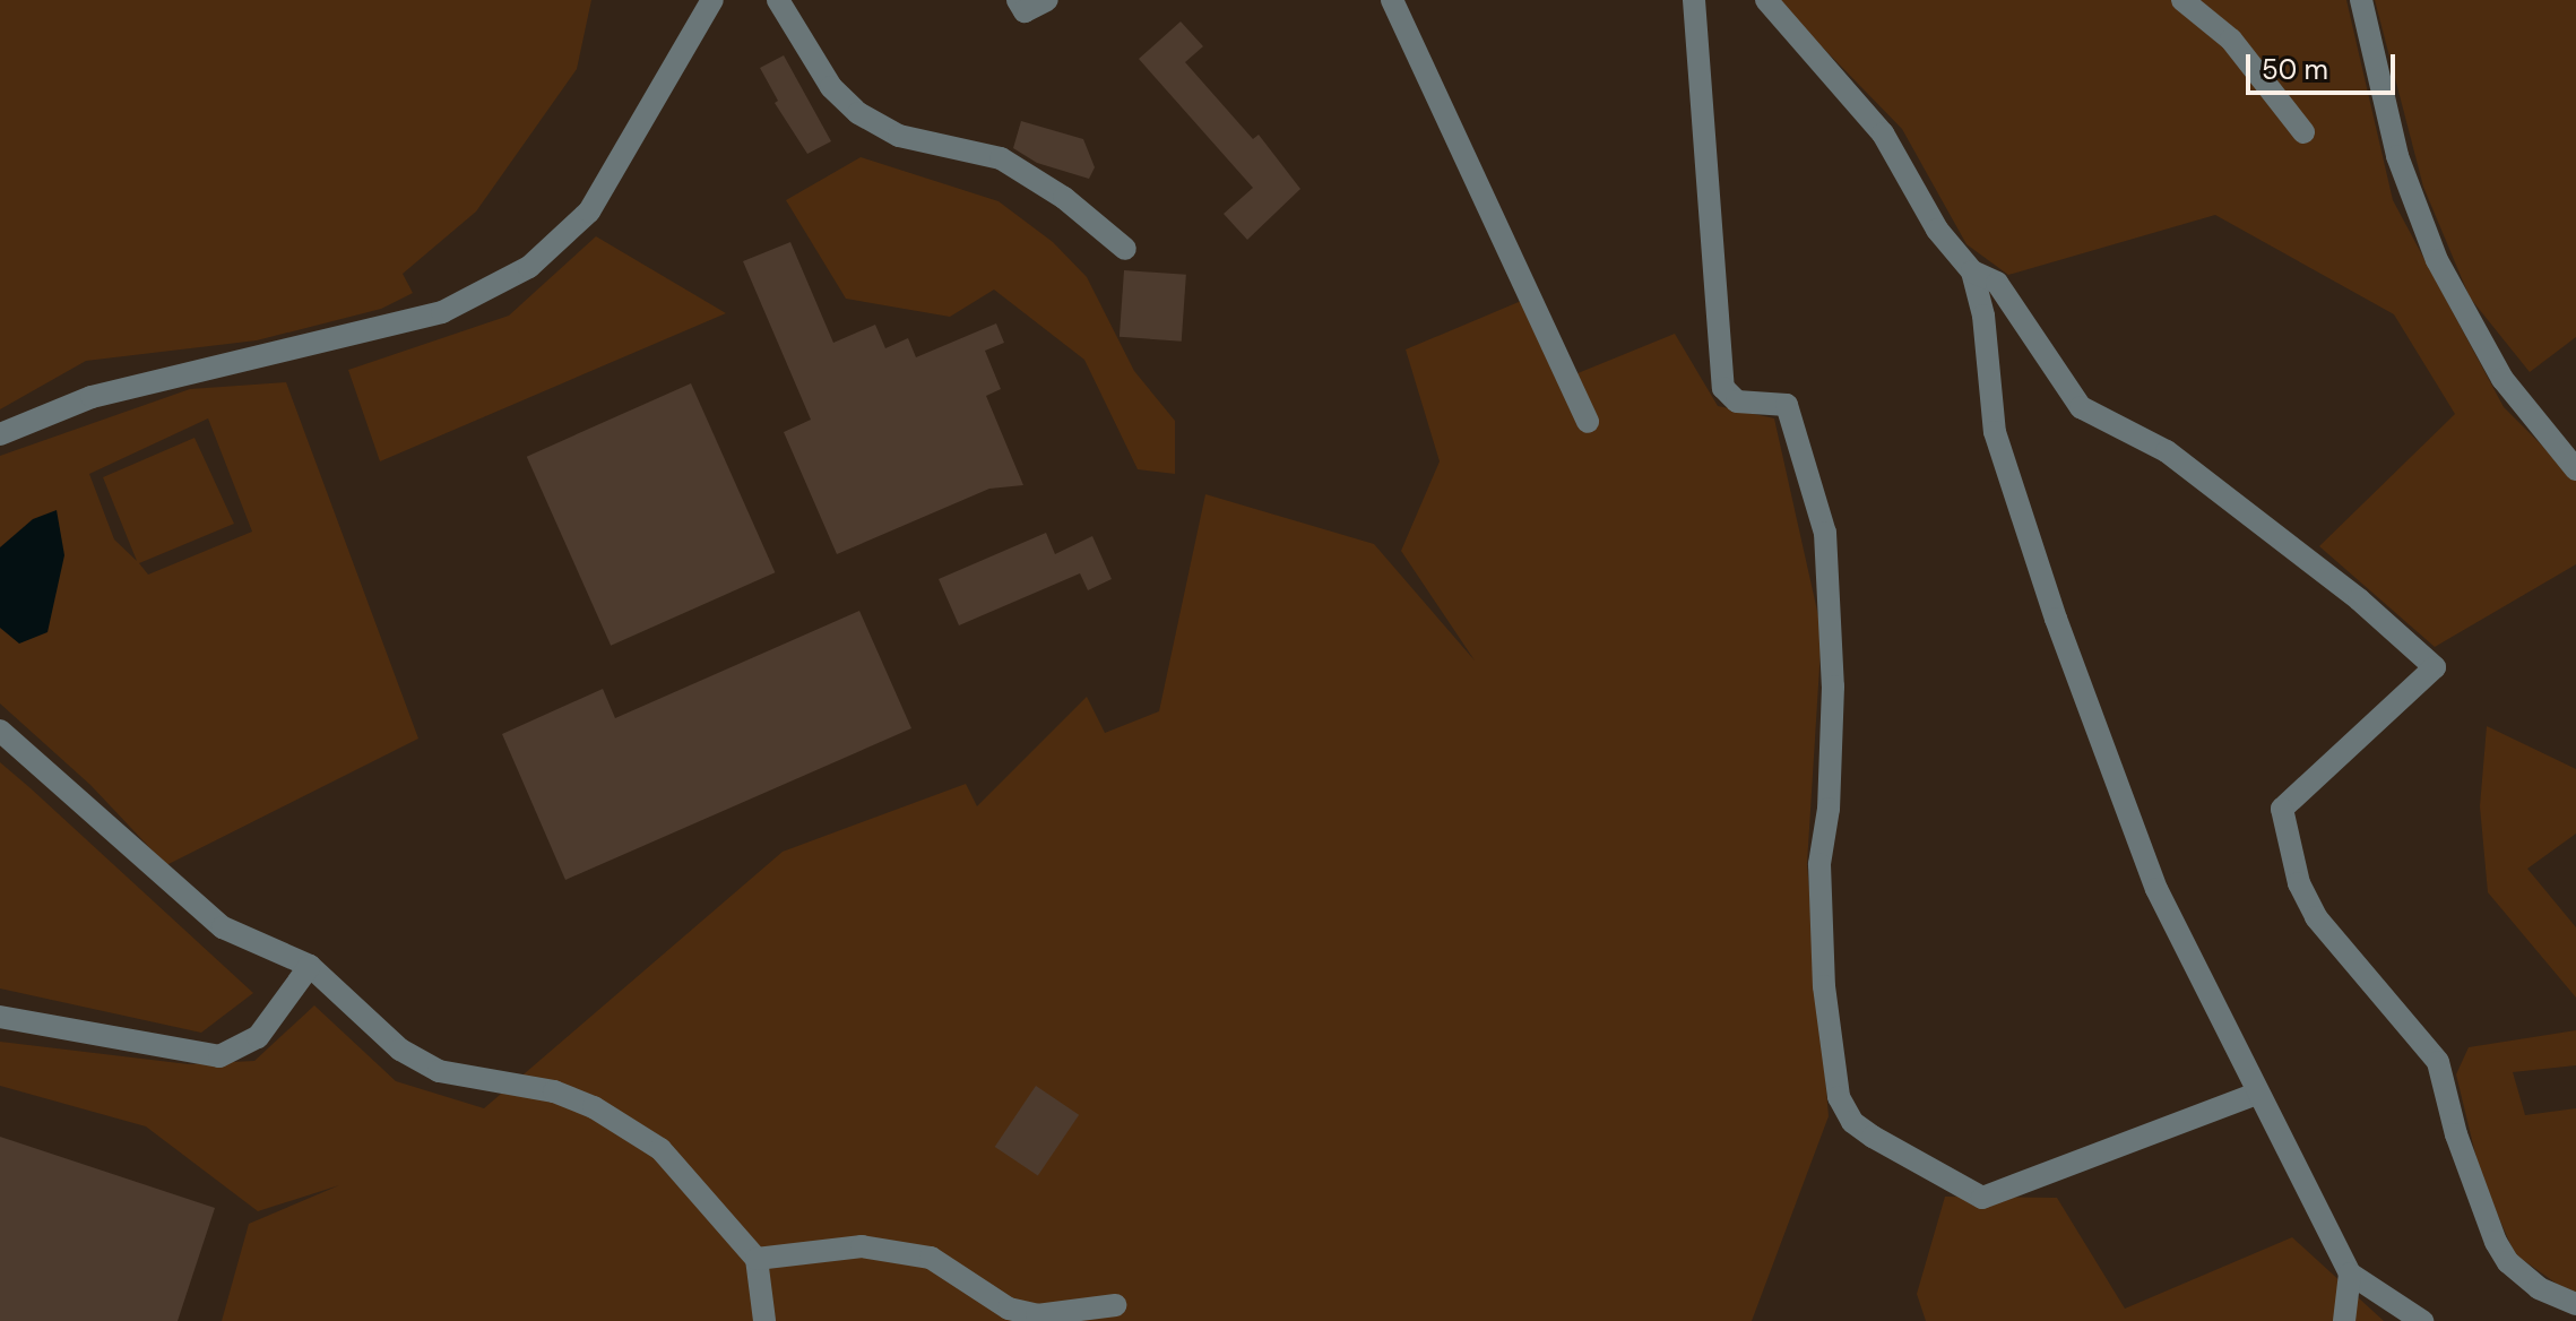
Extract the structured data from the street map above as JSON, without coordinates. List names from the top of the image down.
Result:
{
  "scale_bar": "50 m"
}
